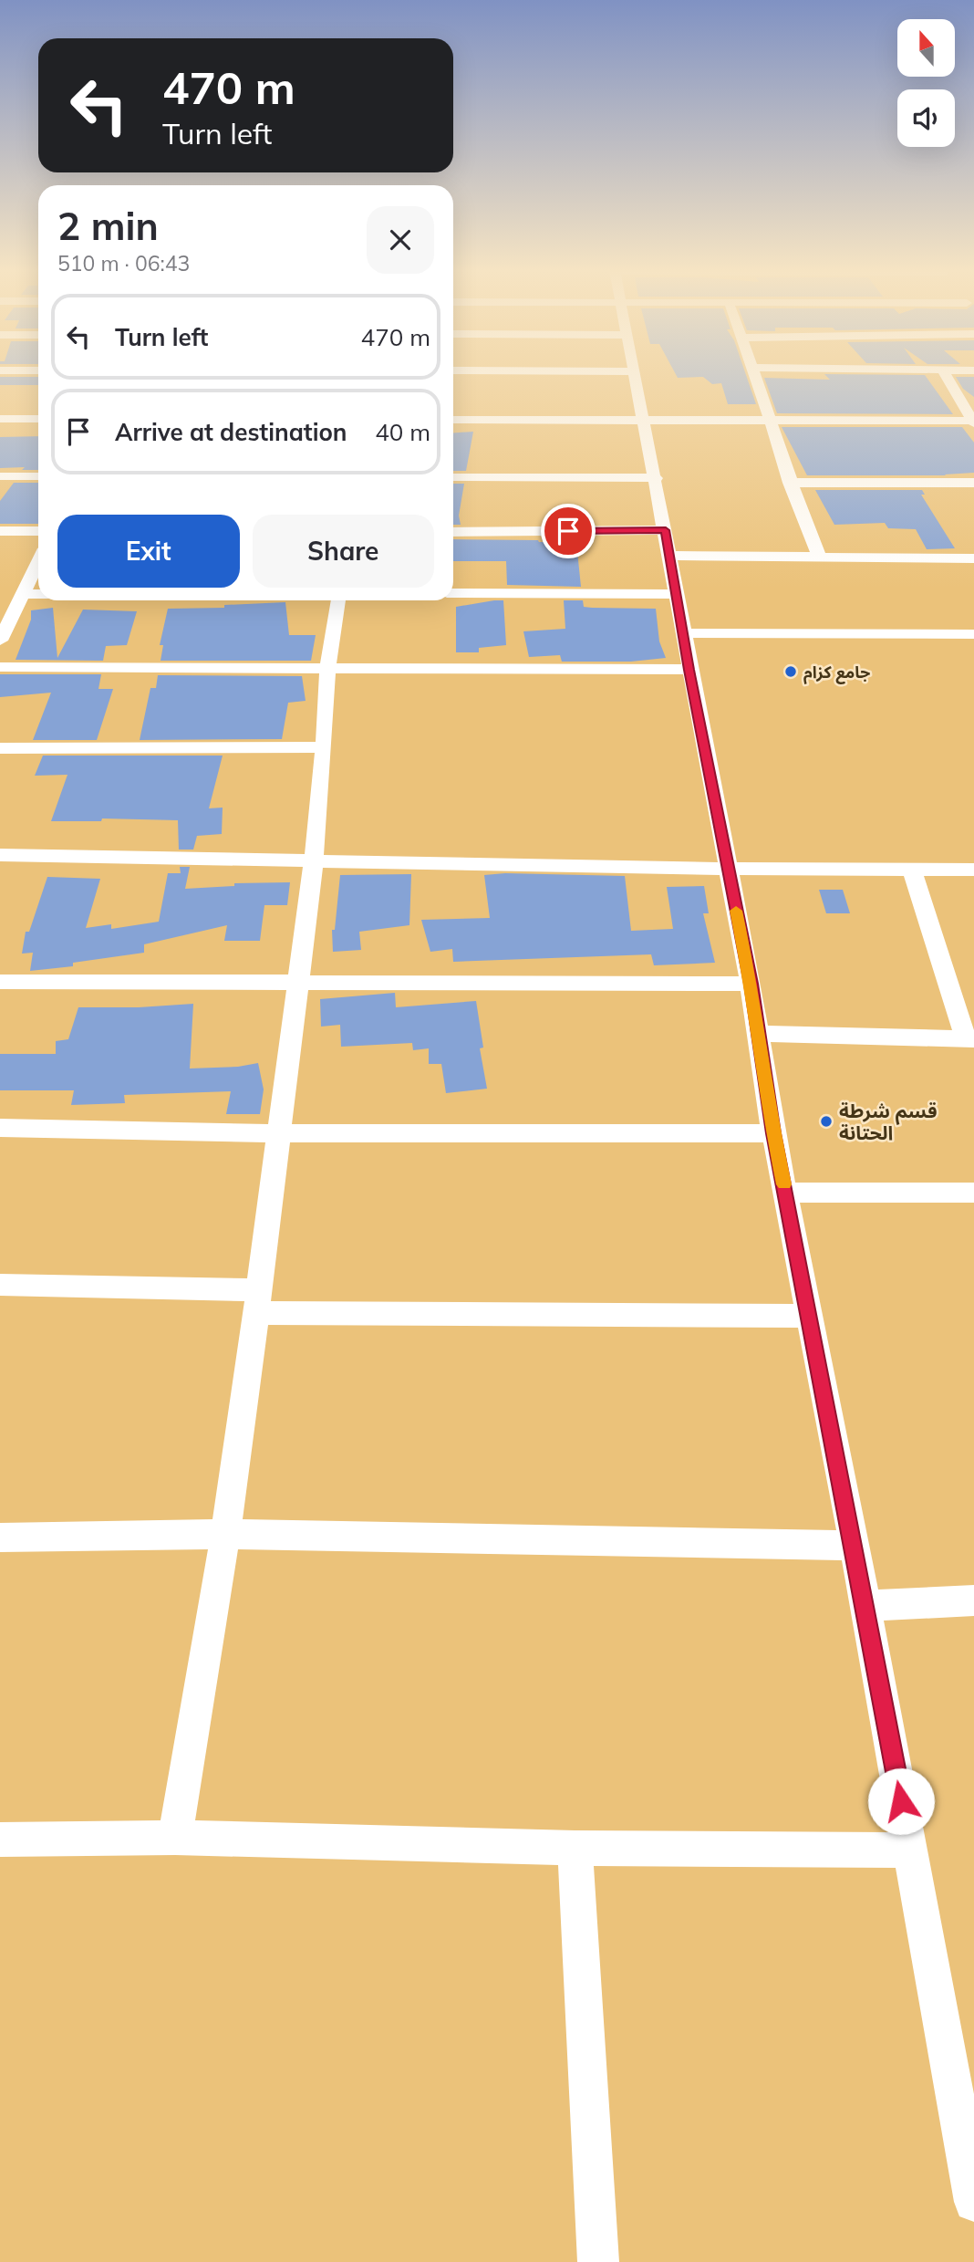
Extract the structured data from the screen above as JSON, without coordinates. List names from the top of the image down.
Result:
{
  "places": ["جامع كزام", "قسم شرطة الحتانة"],
  "north": "top",
  "page": {
    "turn": ["470 m", "Turn left"],
    "heading": ["2 min", "510 m · 06:43"],
    "list": [
      {
        "name": "Turn left",
        "value": "470 m"
      },
      {
        "name": "Arrive at destination",
        "value": "40 m"
      }
    ],
    "buttons": ["Exit", "Share"]
  }
}
